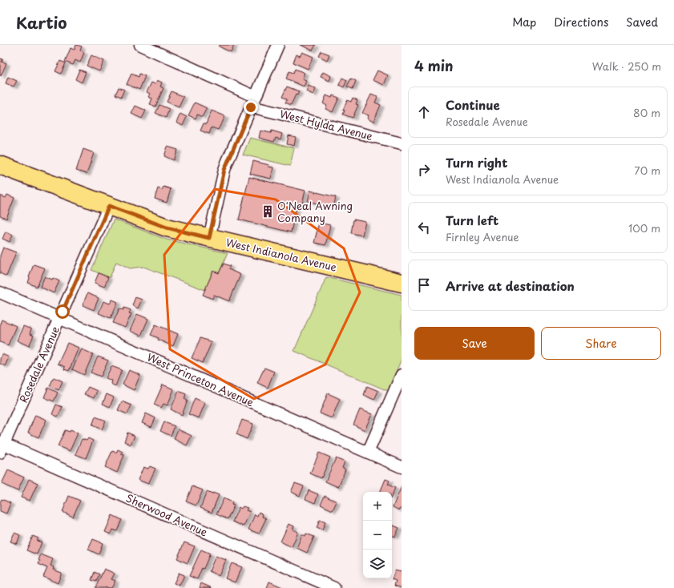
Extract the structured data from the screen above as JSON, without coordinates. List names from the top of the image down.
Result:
{
  "streets": {
    "main road": ["West Indianola Avenue"],
    "street": [
      "West Hylda Avenue",
      "Rosedale Avenue",
      "West Princeton Avenue",
      "Sherwood Avenue"
    ]
  },
  "crossings": [
    ["West Indianola Avenue", "Rosedale Avenue"],
    ["Rosedale Avenue", "West Princeton Avenue"],
    ["Rosedale Avenue", "Sherwood Avenue"]
  ],
  "places": {
    "building": ["O'Neal Awning Company"]
  },
  "page": {
    "header": "Kartio",
    "nav": ["Map", "Directions", "Saved"],
    "heading": ["4 min", "Walk · 250 m"],
    "list": [
      ["Continue", "Rosedale Avenue", "80 m"],
      ["Turn right", "West Indianola Avenue", "70 m"],
      ["Turn left", "Firnley Avenue", "100 m"],
      "Arrive at destination"
    ],
    "buttons": ["Save", "Share"],
    "map_buttons": ["+", "−"]
  }
}
